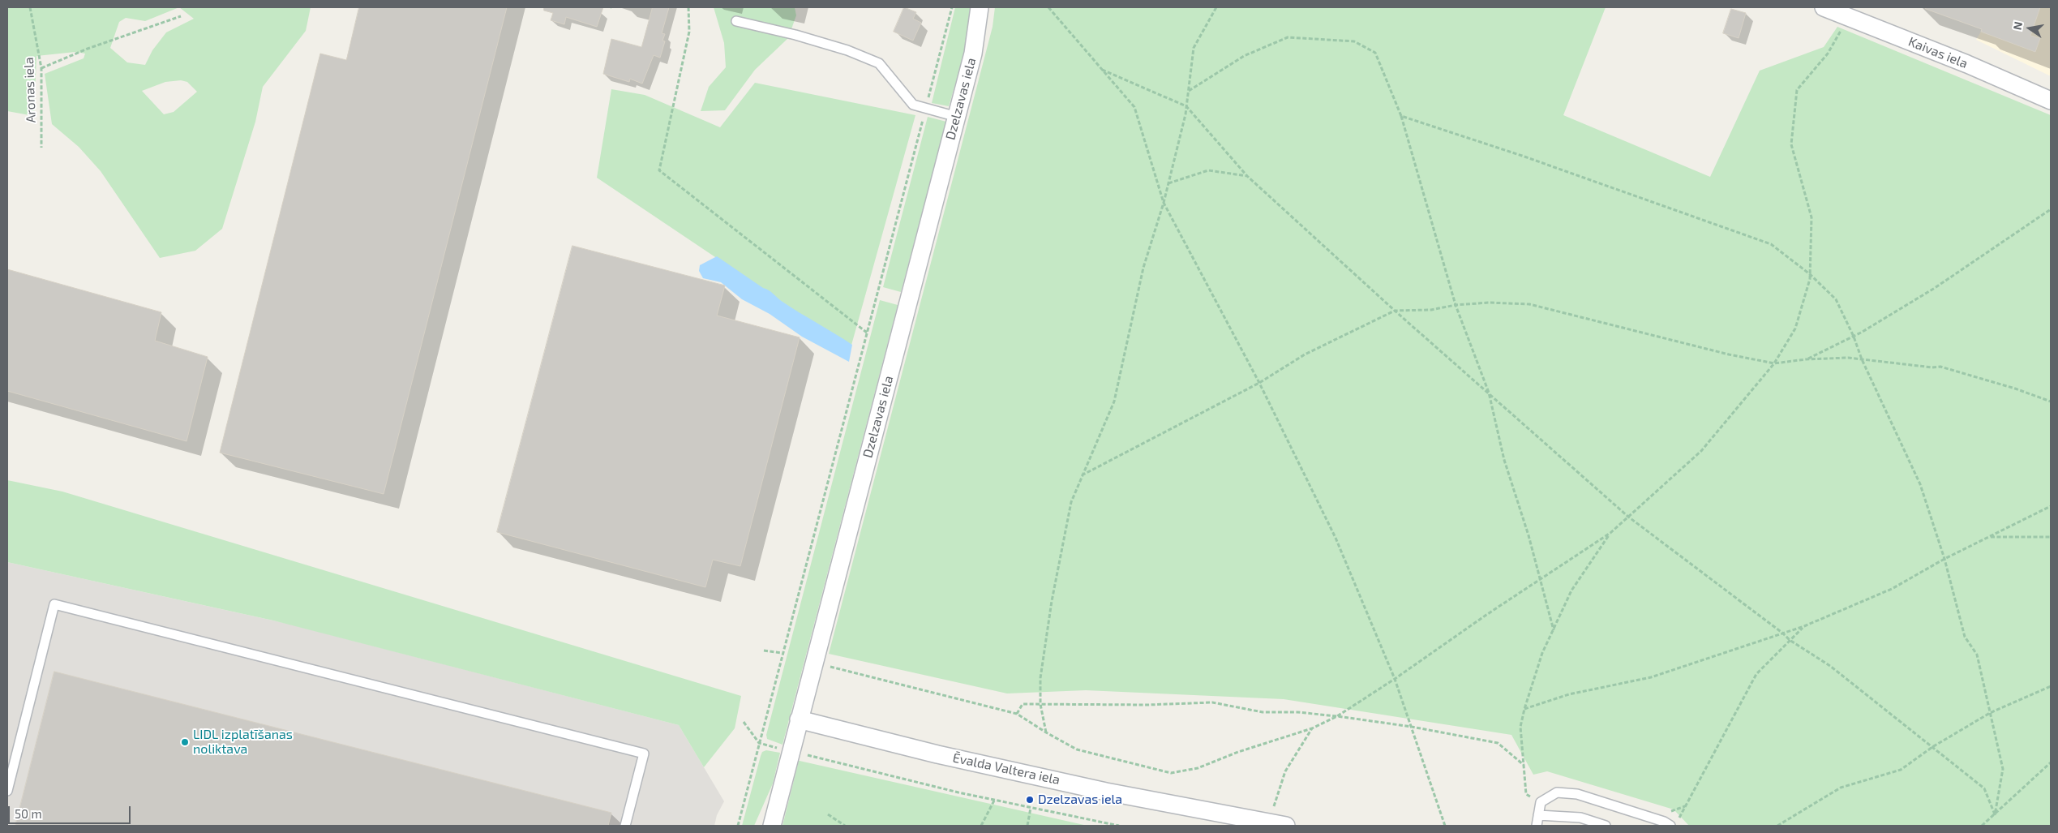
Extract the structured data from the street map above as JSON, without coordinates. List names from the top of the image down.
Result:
{
  "streets": {
    "street": ["Kaivas iela", "Dzelzavas iela", "Ēvalda Valtera iela"],
    "path": ["Aronas iela"]
  },
  "crossings": [
    ["Dzelzavas iela", "Ēvalda Valtera iela"]
  ],
  "places": ["LIDL izplatīšanas noliktava", "Dzelzavas iela"],
  "scale_bar": "50 m",
  "north": "left"
}
